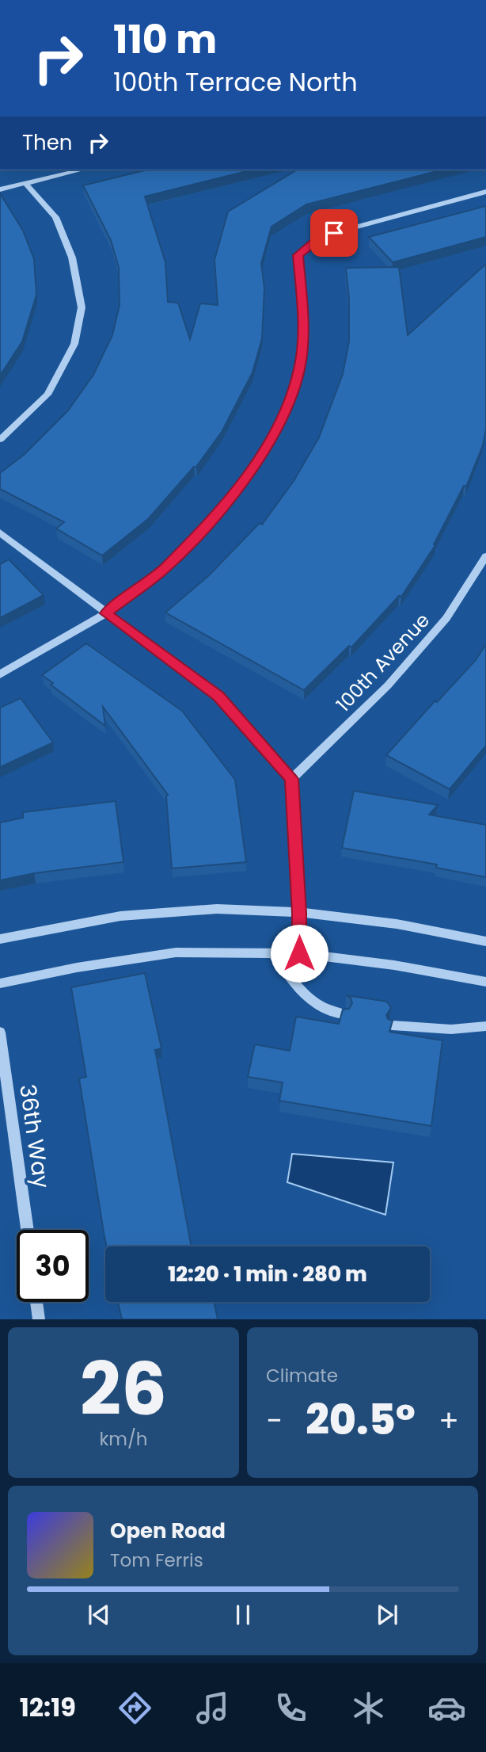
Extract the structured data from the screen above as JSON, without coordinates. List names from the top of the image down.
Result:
{
  "streets": {
    "street": ["100th Avenue", "36th Way"]
  },
  "page": {
    "turn": ["110 m", "100th Terrace North"],
    "then": "Then",
    "limit": "30",
    "trip": "12:20 · 1 min · 280 m",
    "tile": [
      ["26", "km/h"],
      "Climate"
    ],
    "heat": ["−", "20.5°", "+"],
    "song": ["Open Road", "Tom Ferris"],
    "tabs": "12:19"
  }
}
